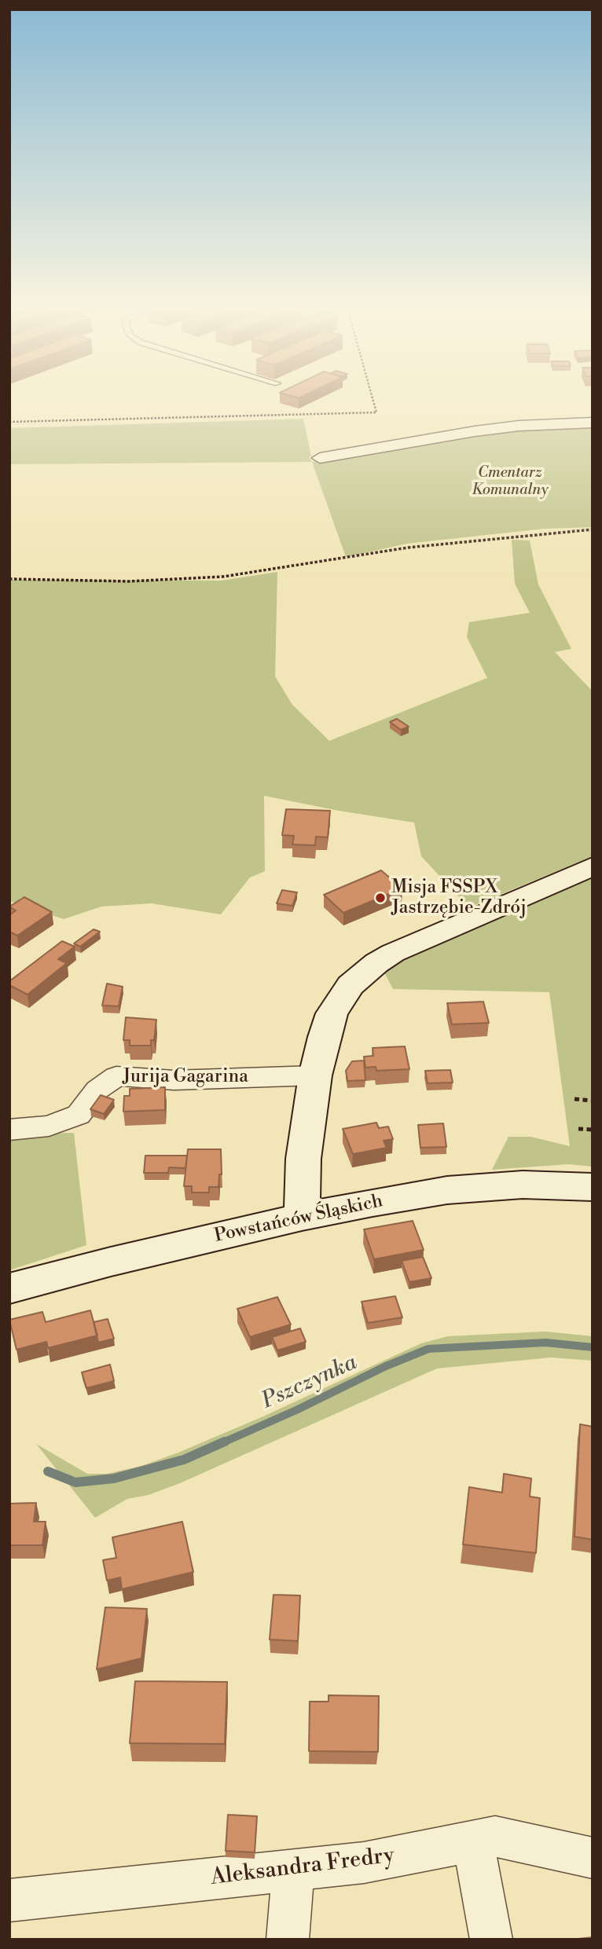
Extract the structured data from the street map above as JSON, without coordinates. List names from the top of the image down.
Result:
{
  "streets": {
    "street": ["Jurija Gagarina", "Powstańców Śląskich", "Aleksandra Fredry"]
  },
  "water": ["Pszczynka"],
  "parks": ["Cmentarz Komunalny"],
  "places": ["Misja FSSPX Jastrzębie-Zdrój"]
}
